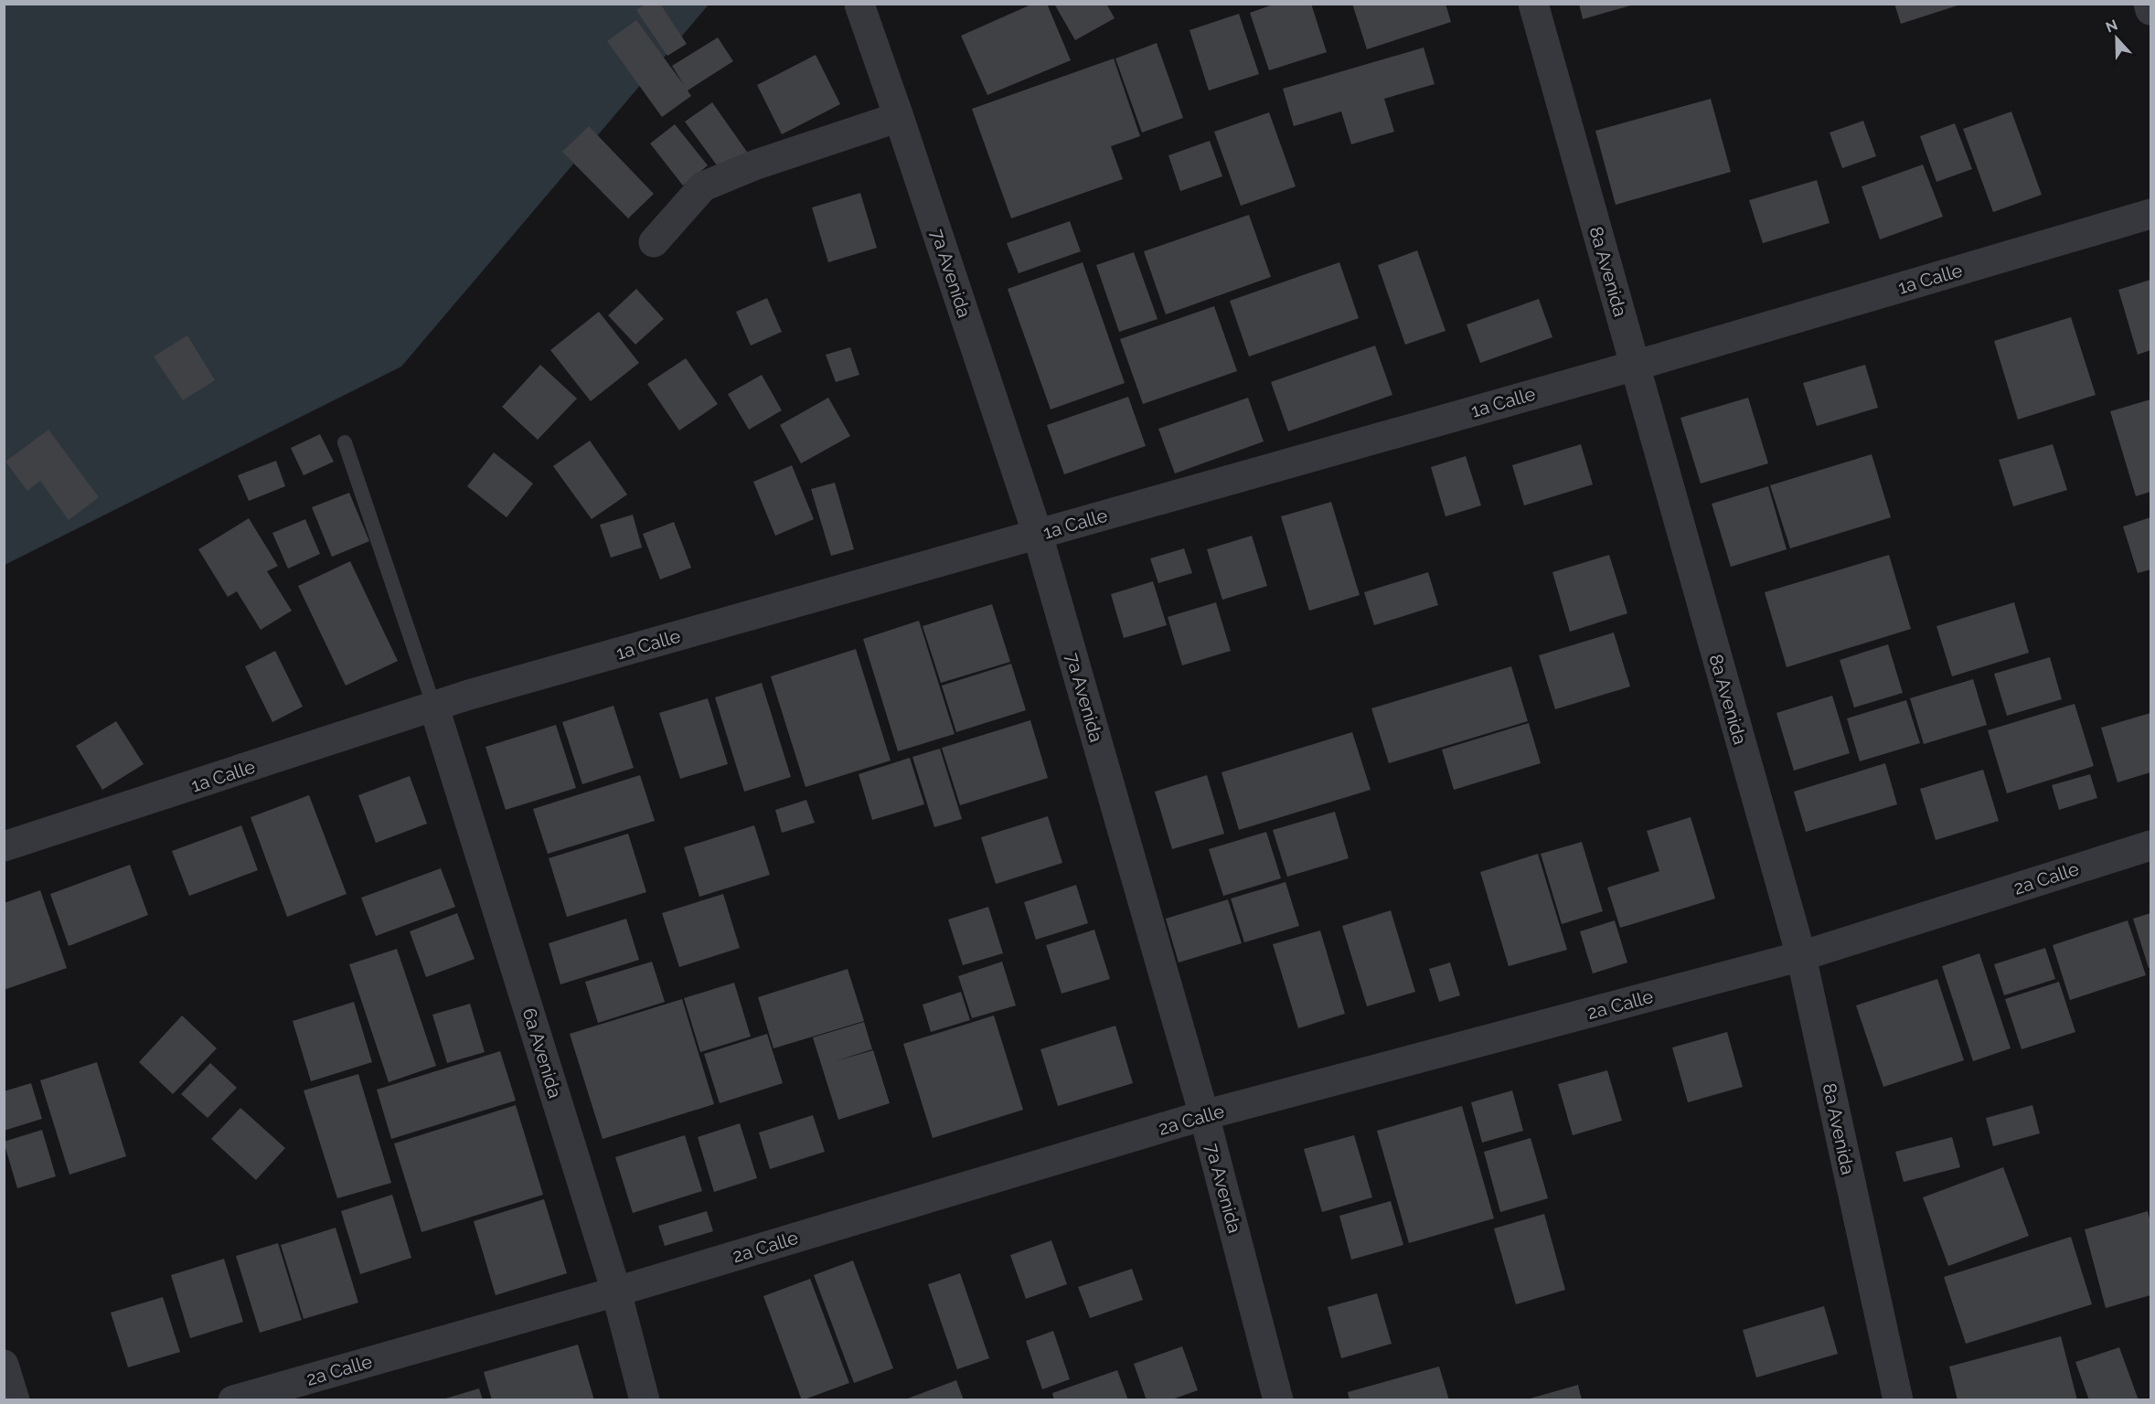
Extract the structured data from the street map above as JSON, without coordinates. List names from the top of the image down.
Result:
{
  "streets": {
    "street": [
      "8a Avenida",
      "7a Avenida",
      "1a Calle",
      "2a Calle",
      "6a Avenida"
    ]
  },
  "crossings": [
    ["8a Avenida", "1a Calle"],
    ["8a Avenida", "2a Calle"],
    ["7a Avenida", "1a Calle"],
    ["7a Avenida", "2a Calle"],
    ["1a Calle", "6a Avenida"],
    ["2a Calle", "6a Avenida"]
  ],
  "north": "top"
}
